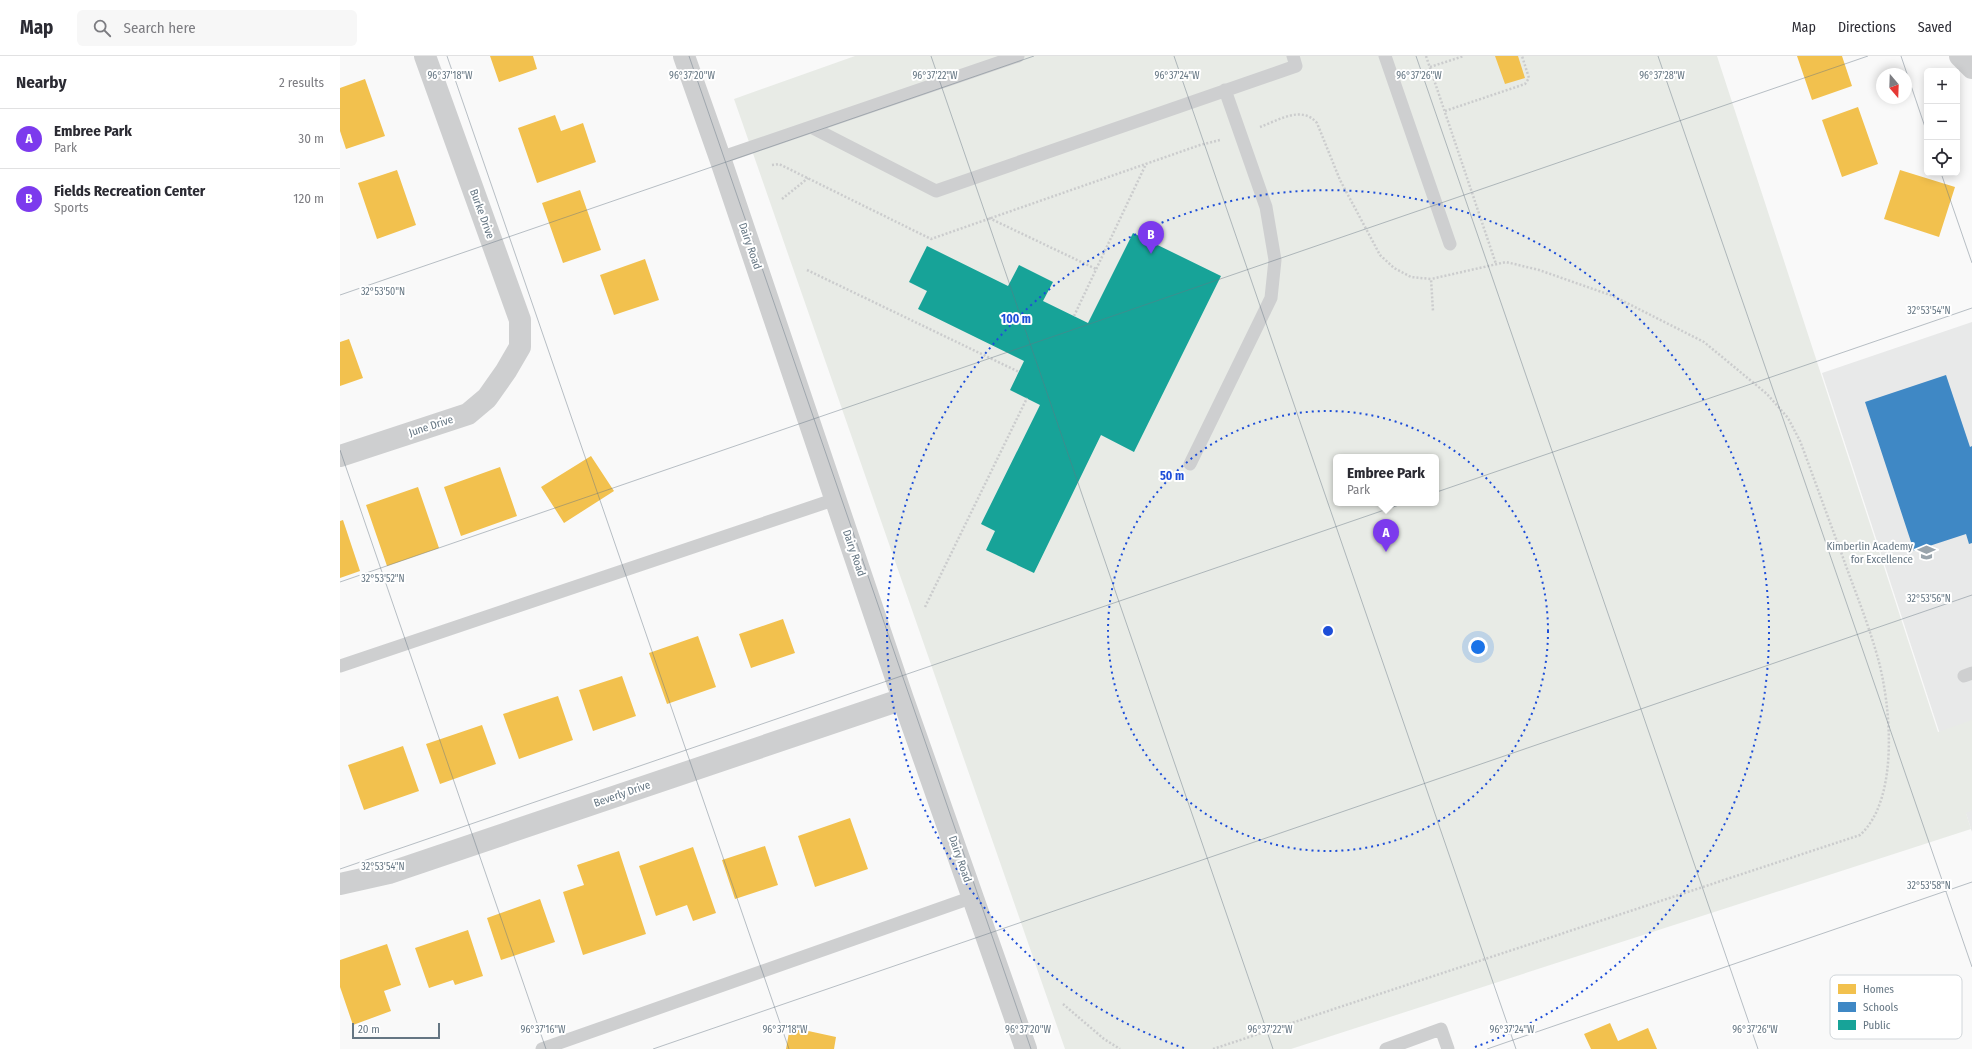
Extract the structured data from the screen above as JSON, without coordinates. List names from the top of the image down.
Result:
{
  "streets": {
    "street": [
      "Burke Drive",
      "Dairy Road",
      "June Drive",
      "Beverly Drive"
    ]
  },
  "crossings": [
    ["Burke Drive", "June Drive"],
    ["Dairy Road", "Beverly Drive"]
  ],
  "places": {
    "school or university": ["Kimberlin Academy for Excellence"]
  },
  "legend": ["Homes", "Schools", "Public"],
  "scale_bar": "20 m",
  "north": "bottom",
  "page": {
    "header": "Map",
    "search": "Search here",
    "nav": ["Map", "Directions", "Saved"],
    "heading": ["Nearby", "2 results"],
    "map_buttons": ["+", "−"],
    "list": [
      {
        "mark": "A",
        "name": "Embree Park",
        "note": "Park",
        "value": "30 m"
      },
      {
        "mark": "B",
        "name": "Fields Recreation Center",
        "note": "Sports",
        "value": "120 m"
      }
    ],
    "pins": ["B", "A"],
    "popup": ["Embree Park", "Park"],
    "scale": "20 m"
  },
  "coordinates": [
    "96°37'18\"W",
    "96°37'20\"W",
    "96°37'22\"W",
    "96°37'24\"W",
    "96°37'26\"W",
    "96°37'28\"W",
    "32°53'50\"N",
    "32°53'54\"N",
    "32°53'52\"N",
    "32°53'56\"N",
    "32°53'58\"N",
    "96°37'16\"W"
  ],
  "rings": ["100 m", "50 m"]
}
